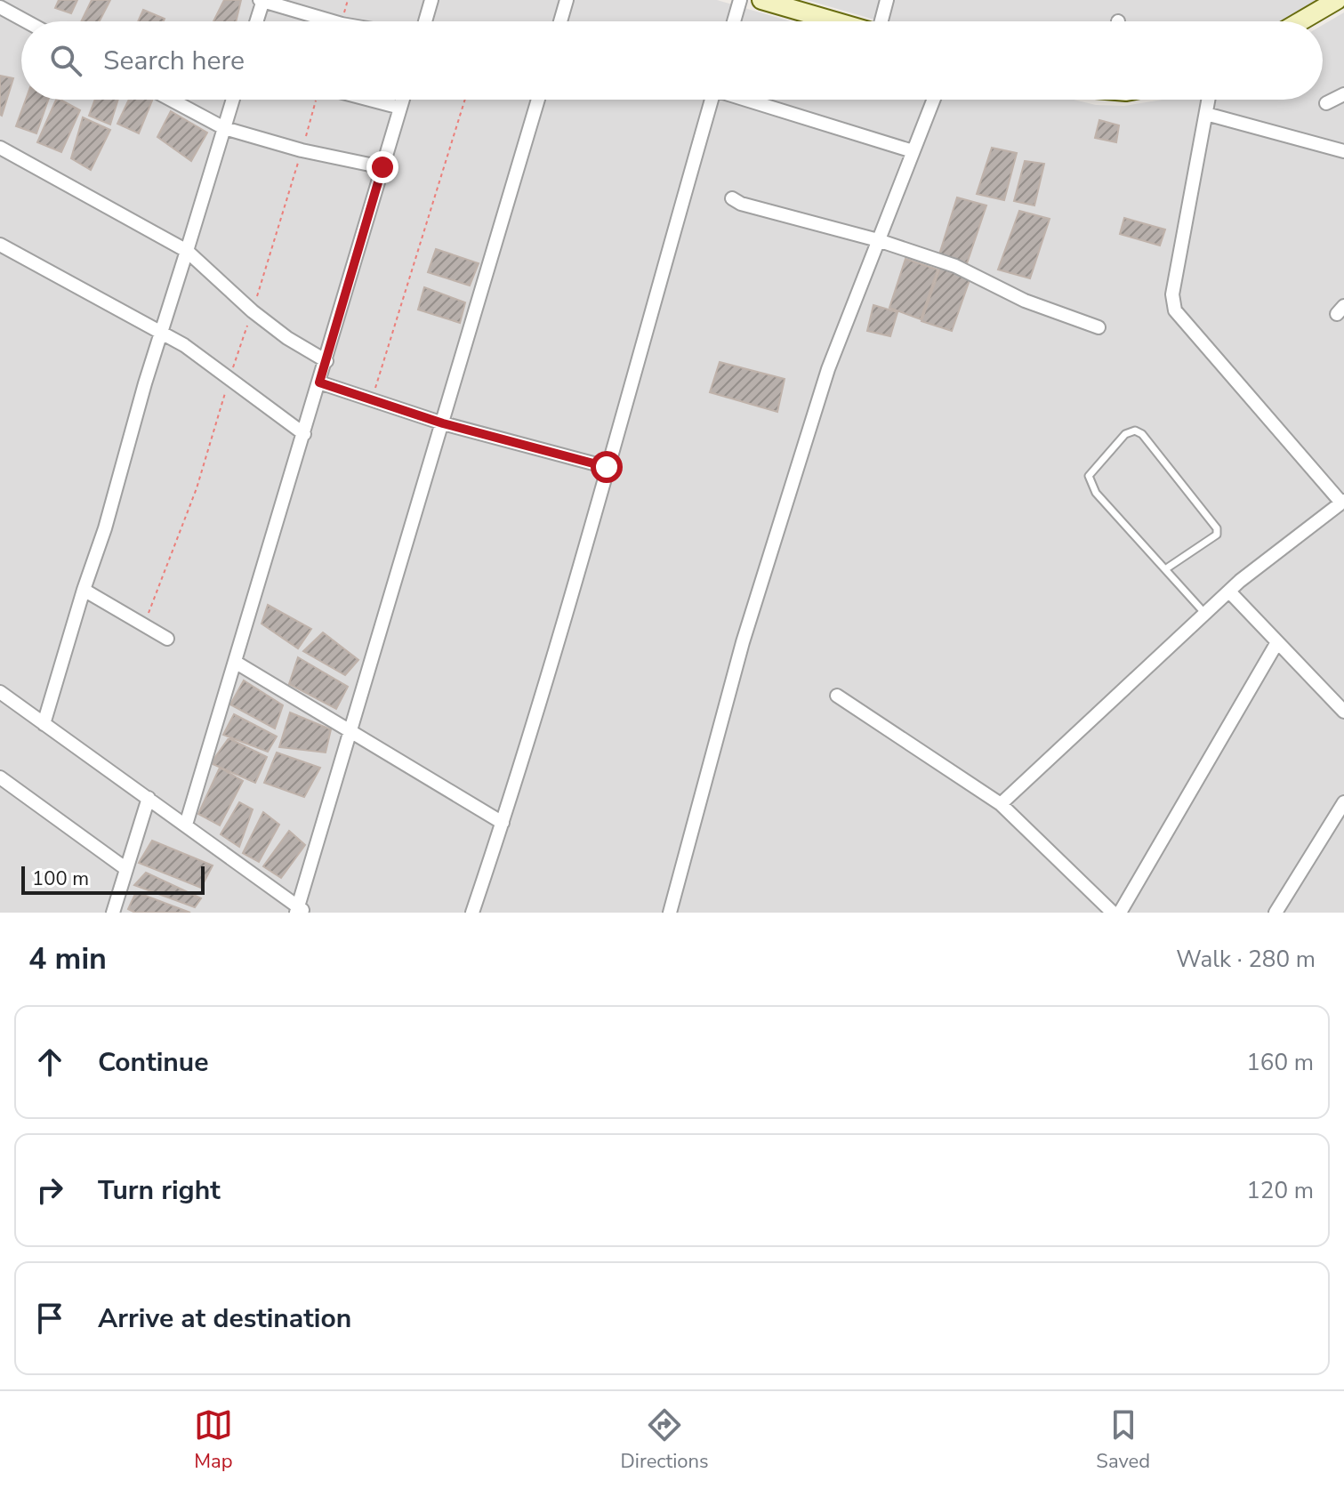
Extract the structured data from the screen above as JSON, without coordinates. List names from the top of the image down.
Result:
{
  "scale_bar": "100 m",
  "page": {
    "search": "Search here",
    "scale": "100 m",
    "heading": ["4 min", "Walk · 280 m"],
    "list": [
      ["Continue", "160 m"],
      ["Turn right", "120 m"],
      "Arrive at destination"
    ],
    "nav": ["Map", "Directions", "Saved"]
  }
}
